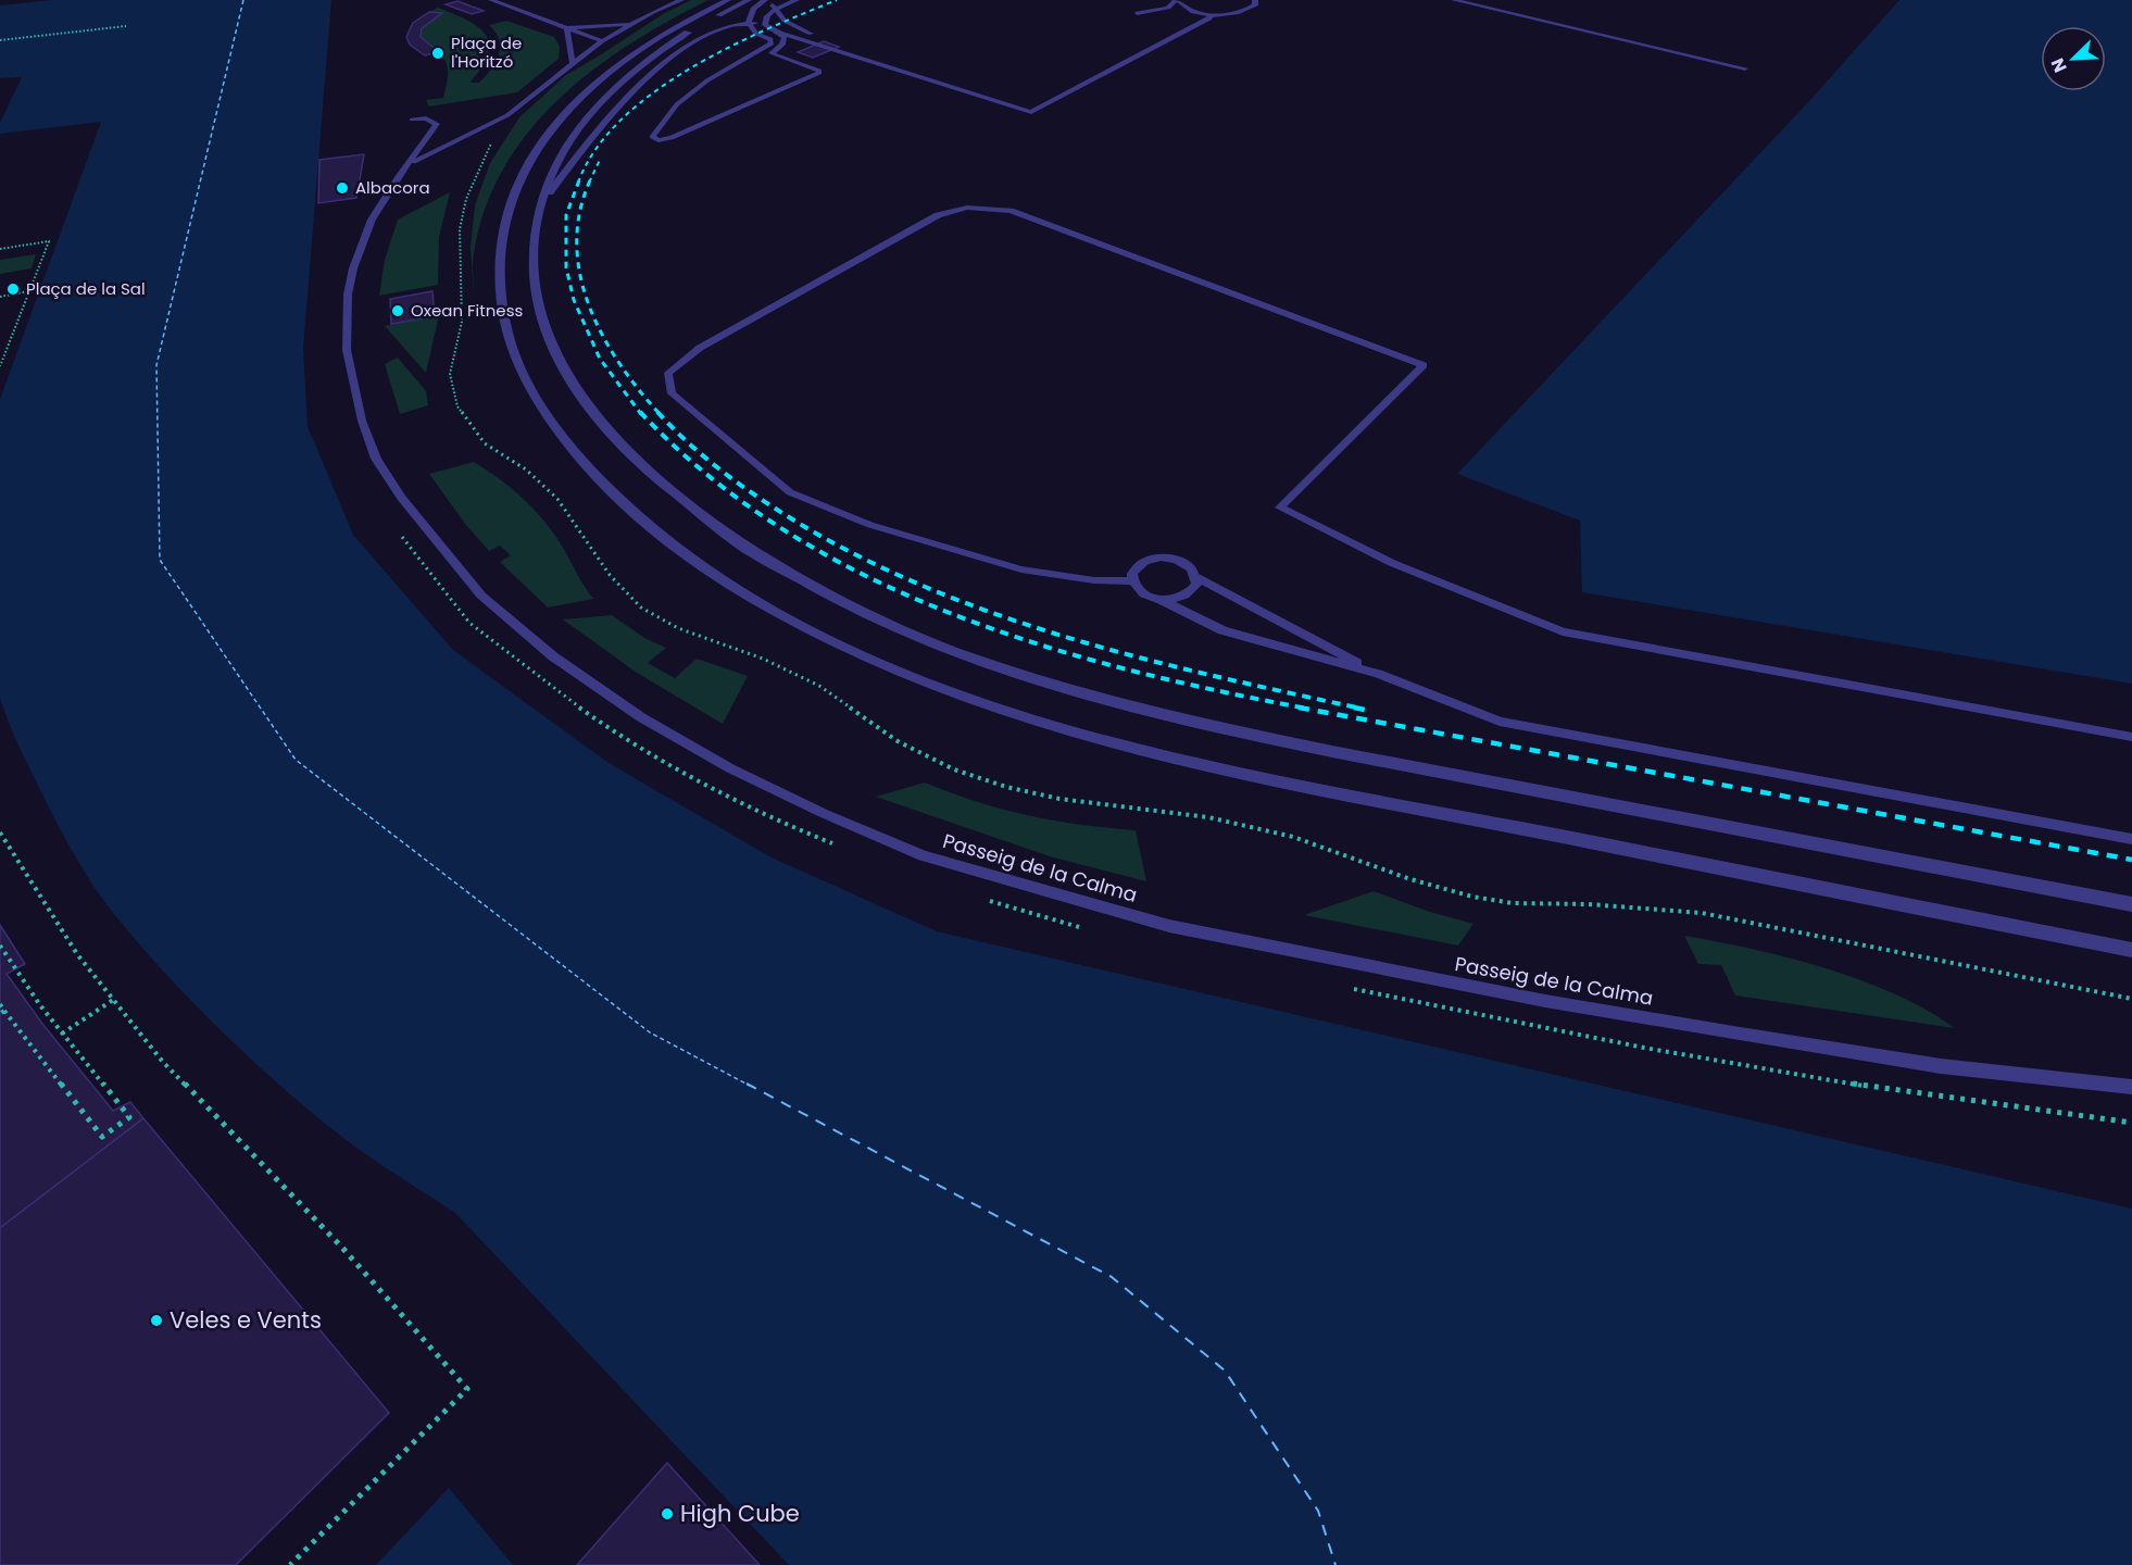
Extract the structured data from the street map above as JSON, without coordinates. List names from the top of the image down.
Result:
{
  "streets": {
    "lane": ["Passeig de la Calma"]
  },
  "places": [
    "Plaça de l'Horitzó",
    "Albacora",
    "Plaça de la Sal",
    "Oxean Fitness",
    "Veles e Vents",
    "High Cube"
  ],
  "north": "bottom left"
}
